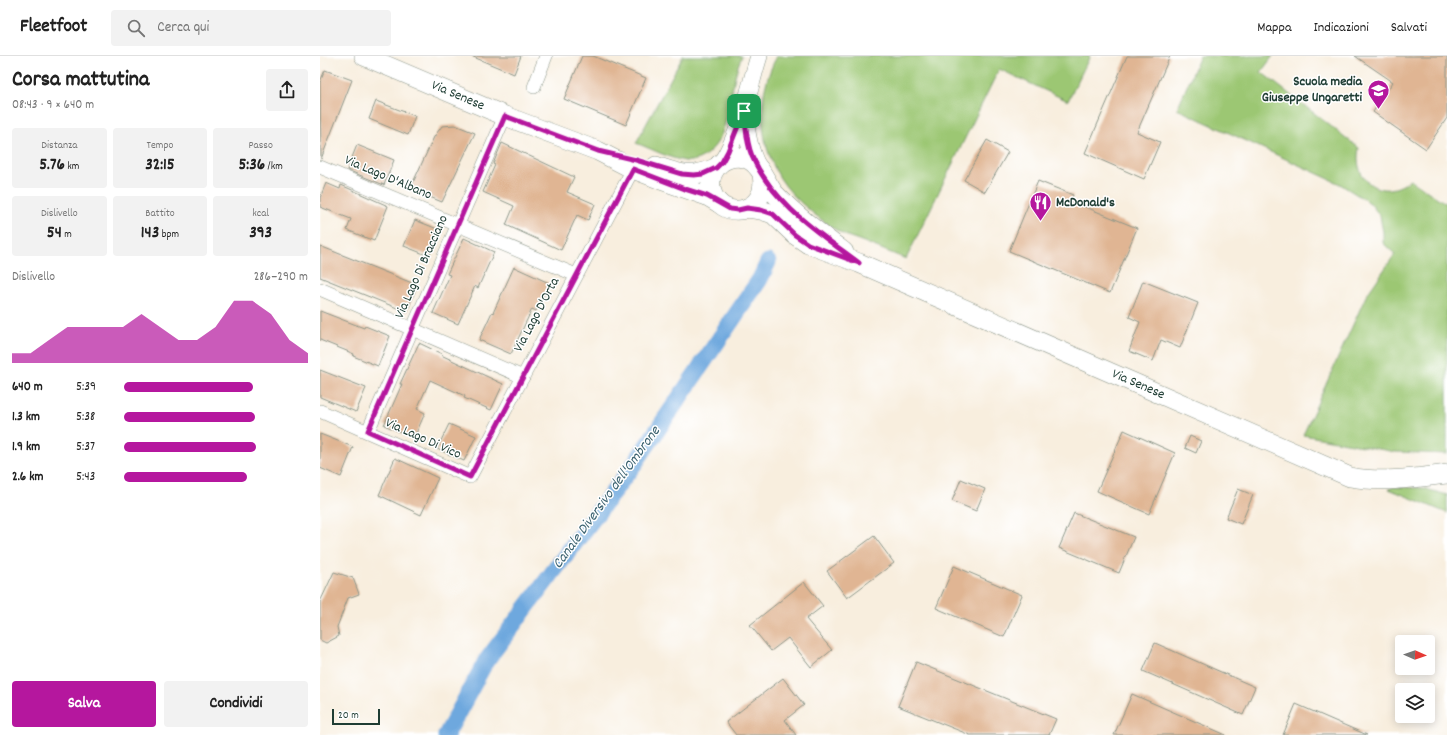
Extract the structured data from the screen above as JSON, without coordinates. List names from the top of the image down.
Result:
{
  "streets": {
    "main road": ["Via Senese"],
    "street": [
      "Via Lago D'Albano",
      "Via Lago Di Bracciano",
      "Via Lago D'Orta",
      "Via Lago Di Vico"
    ]
  },
  "crossings": [
    ["Via Senese", "Via Lago Di Bracciano"],
    ["Via Senese", "Via Lago D'Orta"],
    ["Via Lago D'Albano", "Via Lago Di Bracciano"],
    ["Via Lago D'Albano", "Via Lago D'Orta"],
    ["Via Lago Di Bracciano", "Via Lago Di Vico"],
    ["Via Lago D'Orta", "Via Lago Di Vico"]
  ],
  "water": ["Canale Diversivo dell'Ombrone"],
  "places": {
    "school or university": ["Scuola media Giuseppe Ungaretti"],
    "restaurant": ["McDonald's"]
  },
  "scale_bar": "20 m",
  "north": "right",
  "page": {
    "header": "Fleetfoot",
    "search": "Cerca qui",
    "nav": ["Mappa", "Indicazioni", "Salvati"],
    "heading": ["Corsa mattutina", "08:43 · 9 × 640 m"],
    "stats": [
      ["Distanza", "5.76 km"],
      ["Tempo", "32:15"],
      ["Passo", "5:36 /km"],
      ["Dislivello", "54 m"],
      ["Battito", "143 bpm"],
      ["kcal", "393"]
    ],
    "chart": ["Dislivello", "286–290 m"],
    "list": [
      {
        "name": "640 m",
        "note": "5:39"
      },
      {
        "name": "1.3 km",
        "note": "5:38"
      },
      {
        "name": "1.9 km",
        "note": "5:37"
      },
      {
        "name": "2.6 km",
        "note": "5:43"
      }
    ],
    "buttons": ["Salva", "Condividi"],
    "scale": "20 m"
  }
}
